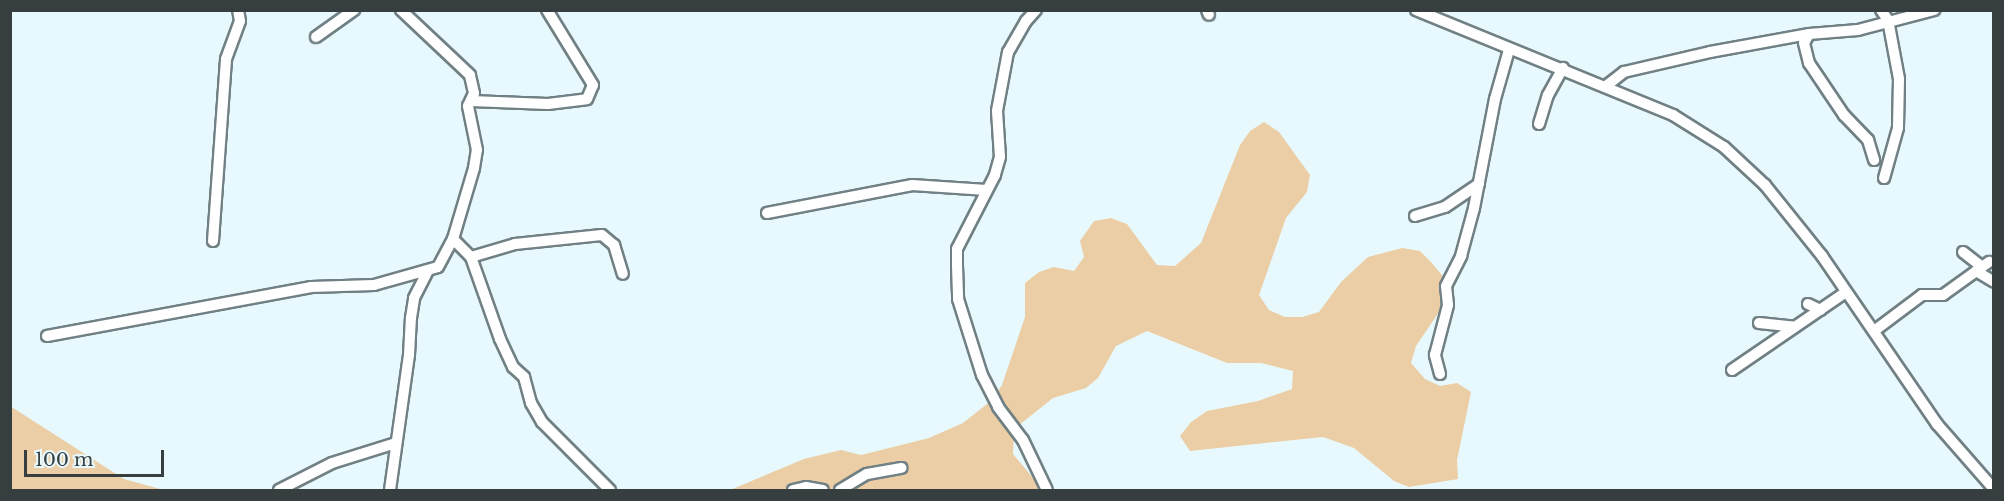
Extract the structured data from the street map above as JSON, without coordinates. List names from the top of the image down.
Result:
{
  "scale_bar": "100 m"
}
